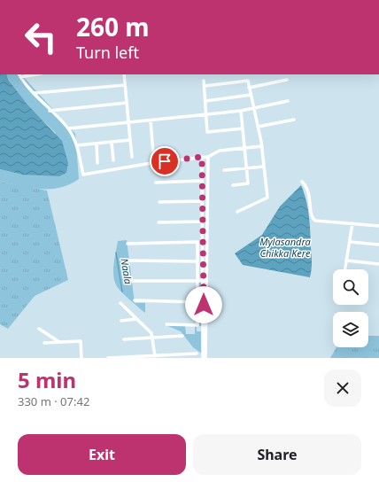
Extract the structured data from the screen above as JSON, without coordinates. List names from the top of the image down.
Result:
{
  "water": ["Mylasandra Chikka Kere", "Naala"],
  "page": {
    "turn": ["260 m", "Turn left"],
    "heading": ["5 min", "330 m · 07:42"],
    "buttons": ["Exit", "Share"]
  }
}
